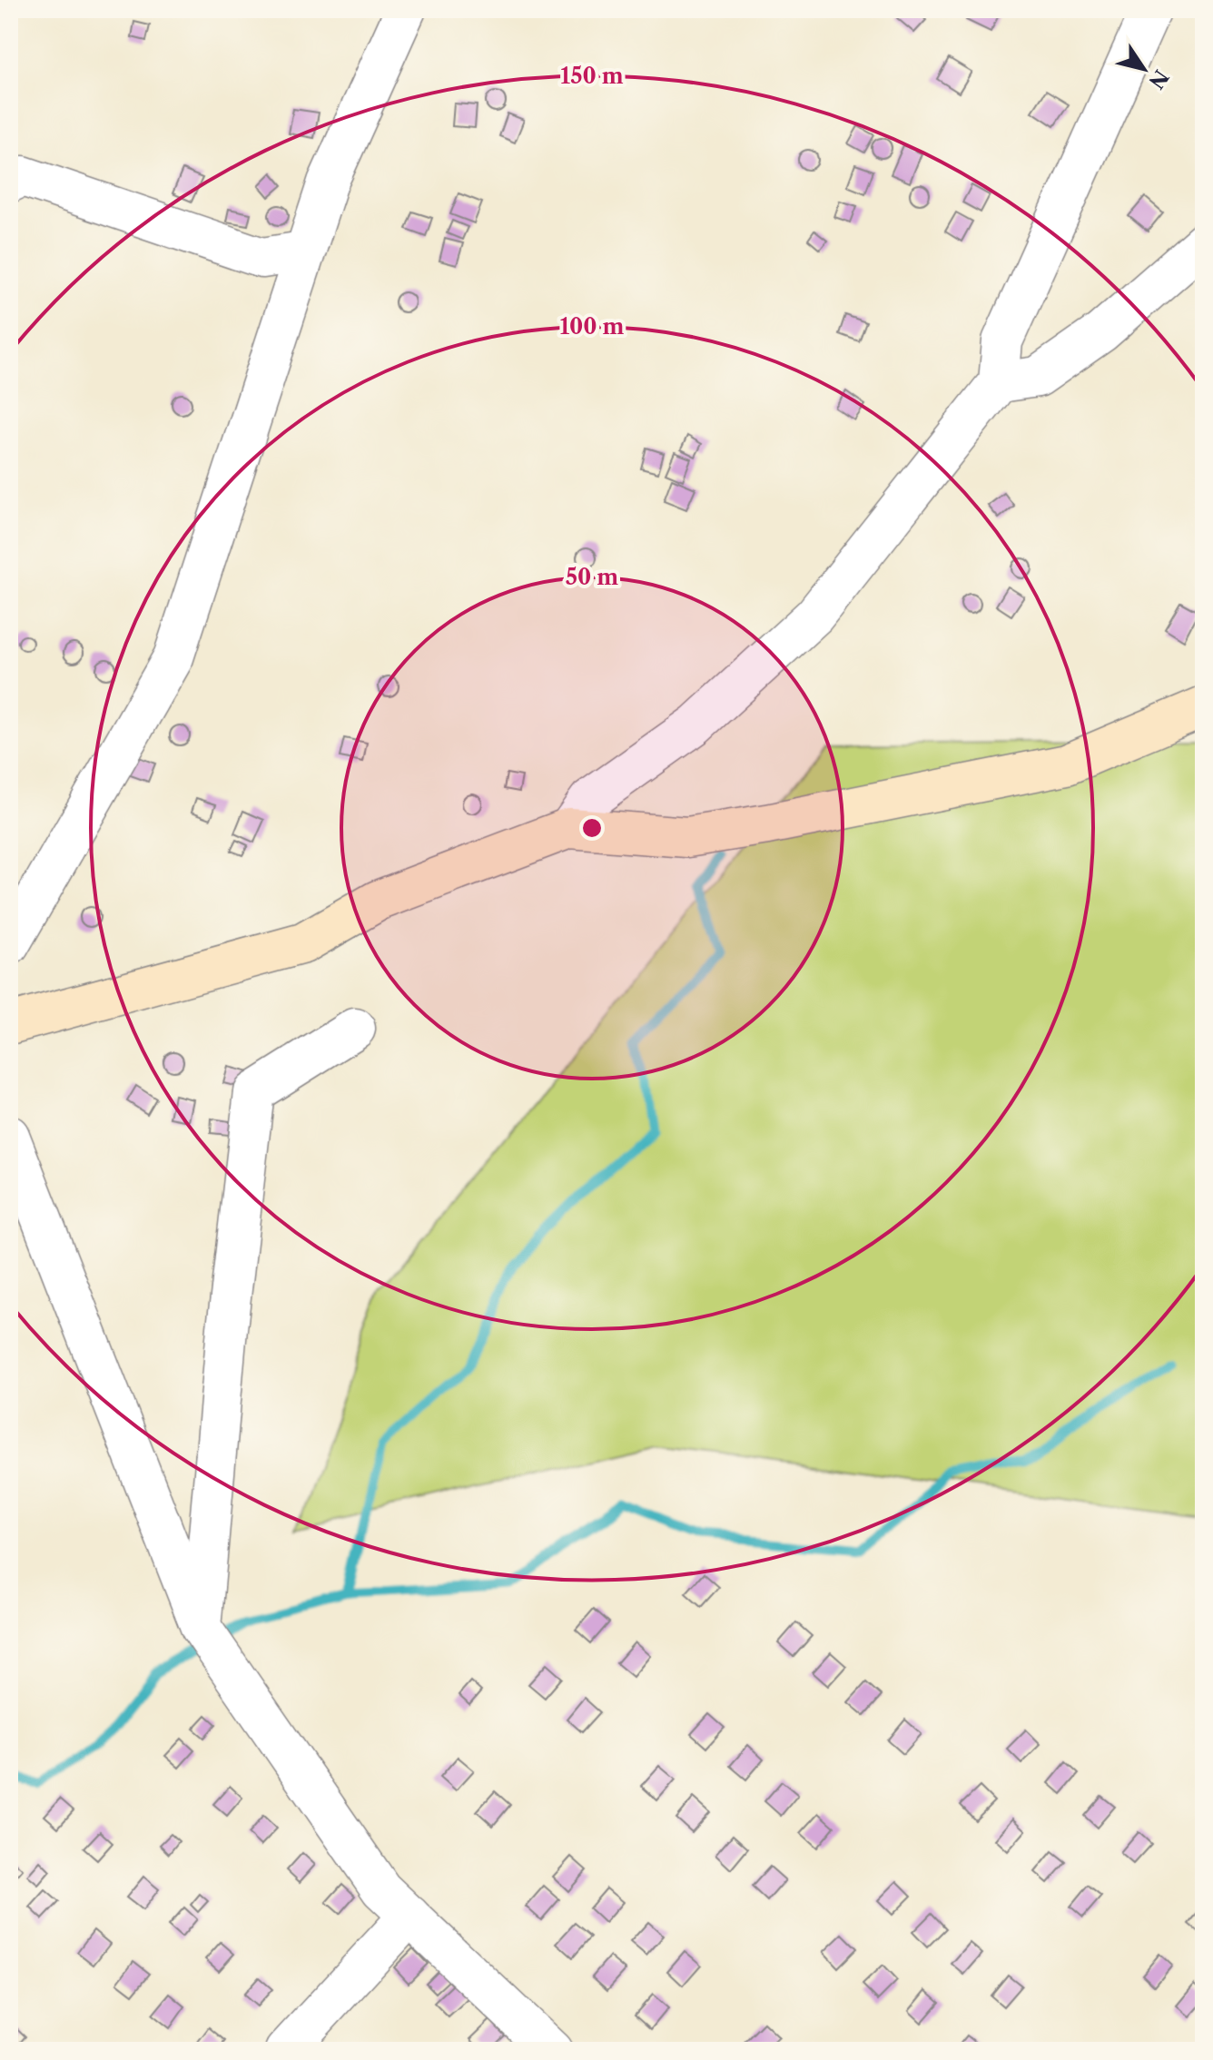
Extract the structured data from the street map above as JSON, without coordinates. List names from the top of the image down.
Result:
{
  "north": "bottom right",
  "rings": ["150 m", "100 m", "50 m"]
}
